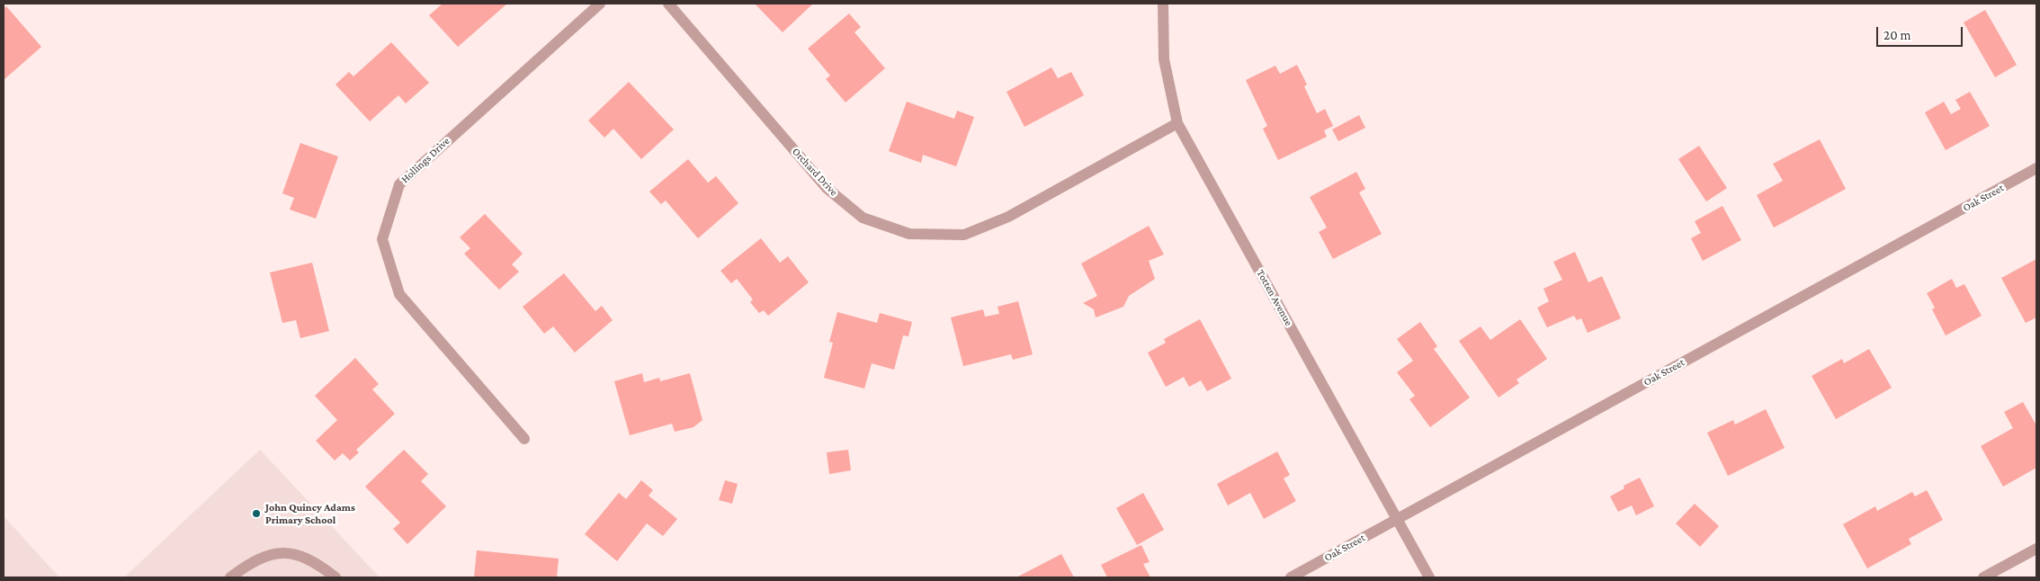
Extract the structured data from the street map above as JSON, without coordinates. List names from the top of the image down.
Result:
{
  "streets": {
    "street": [
      "Hollings Drive",
      "Orchard Drive",
      "Oak Street",
      "Totten Avenue"
    ]
  },
  "crossings": [
    ["Orchard Drive", "Totten Avenue"],
    ["Oak Street", "Totten Avenue"]
  ],
  "places": ["John Quincy Adams Primary School"],
  "scale_bar": "20 m"
}
